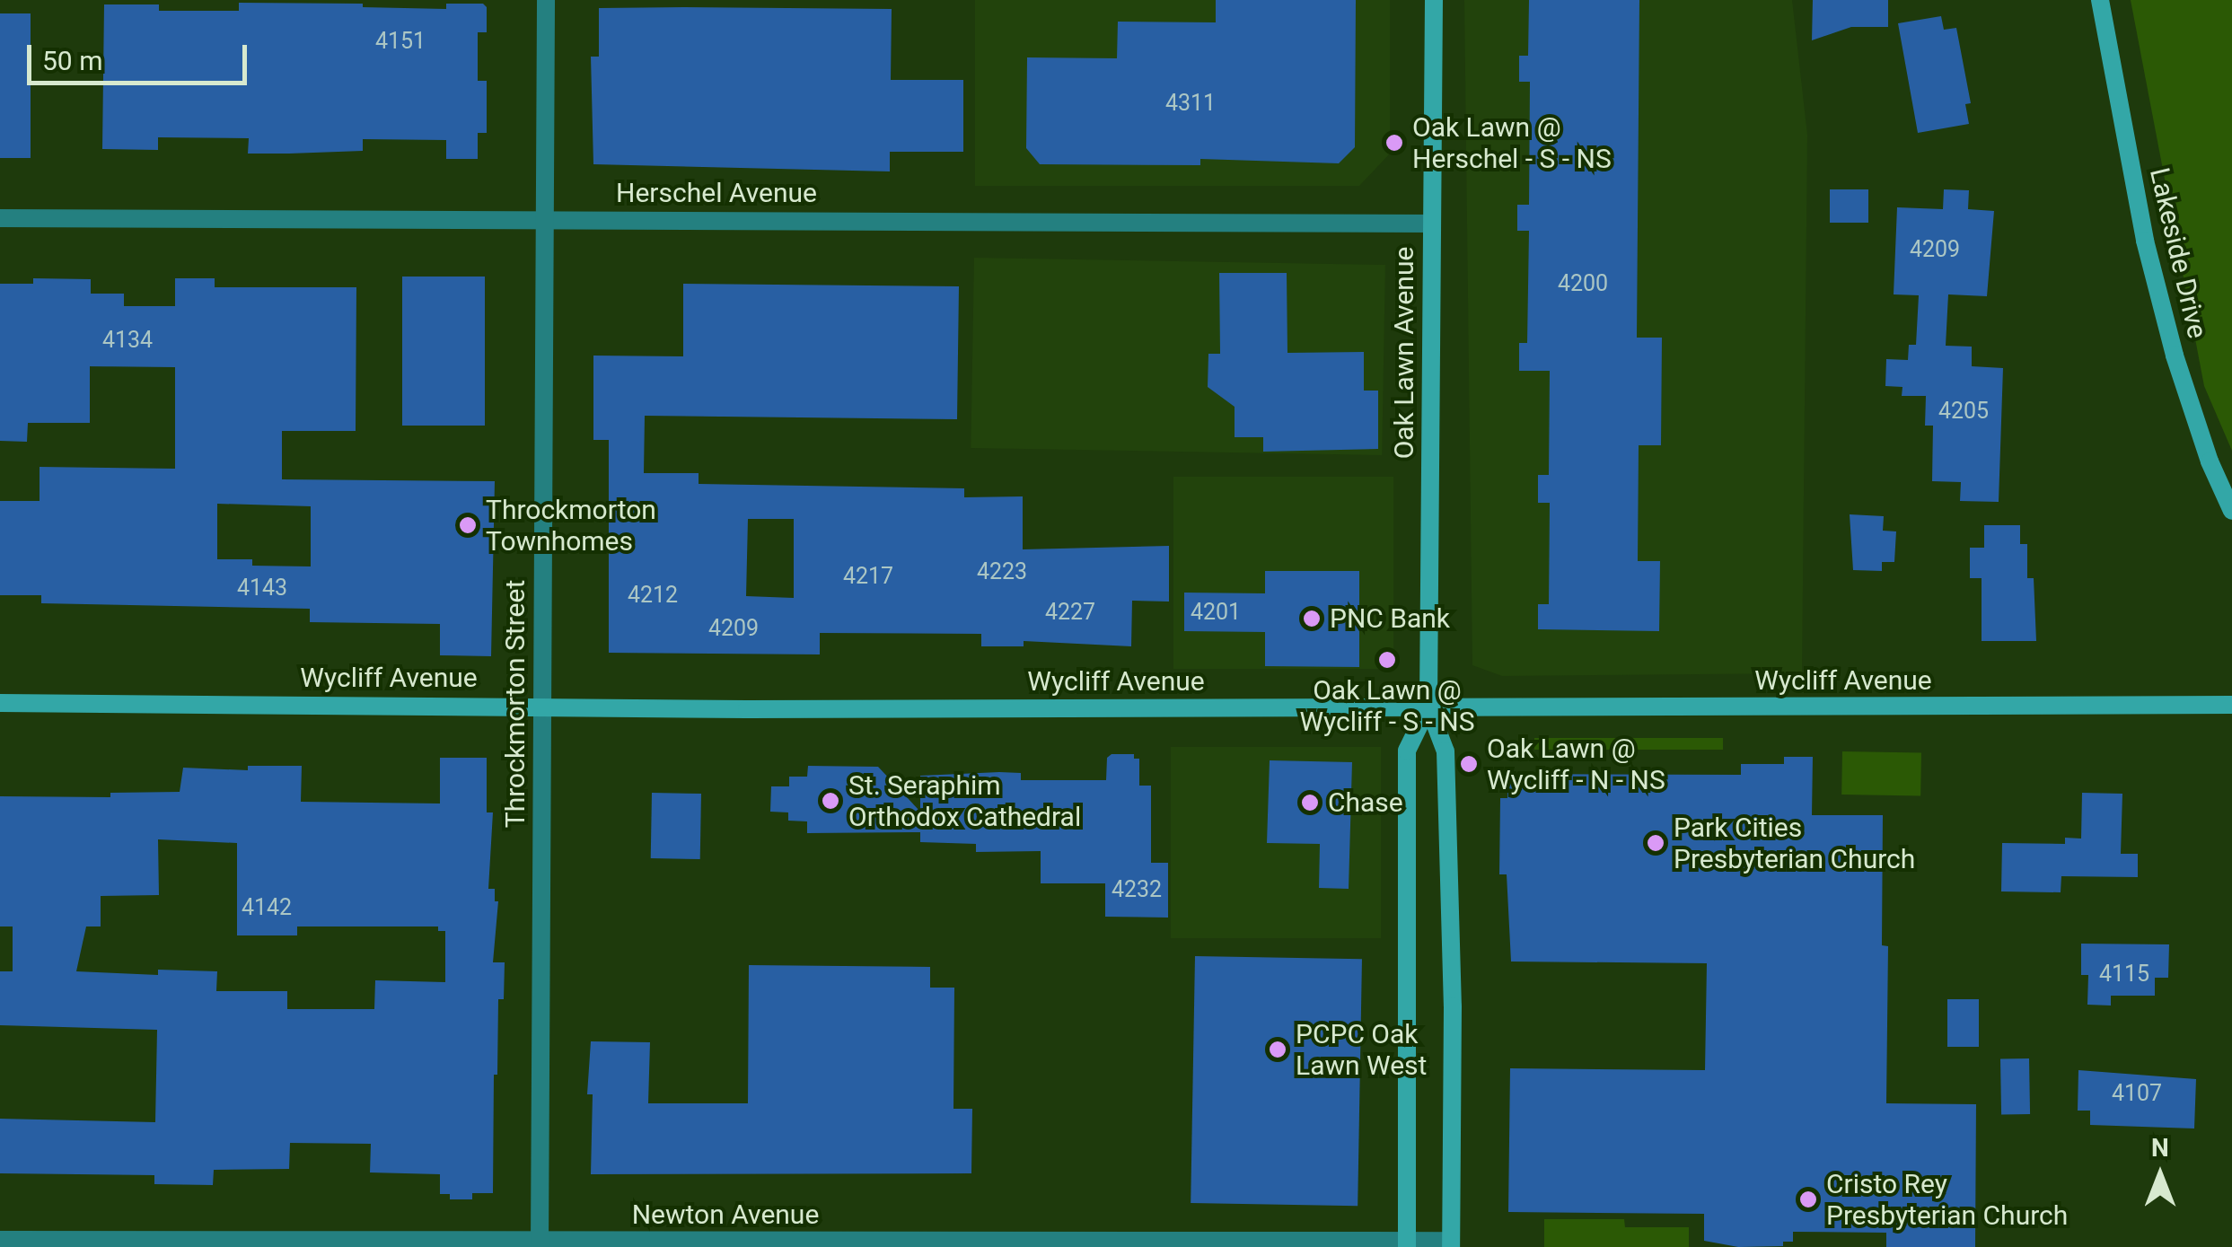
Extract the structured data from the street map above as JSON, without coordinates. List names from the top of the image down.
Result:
{
  "streets": {
    "main road": ["Lakeside Drive", "Oak Lawn Avenue", "Wycliff Avenue"],
    "street": ["Herschel Avenue", "Throckmorton Street", "Newton Avenue"]
  },
  "crossings": [
    ["Herschel Avenue", "Oak Lawn Avenue"],
    ["Herschel Avenue", "Throckmorton Street"],
    ["Oak Lawn Avenue", "Wycliff Avenue"],
    ["Oak Lawn Avenue", "Newton Avenue"],
    ["Wycliff Avenue", "Throckmorton Street"],
    ["Throckmorton Street", "Newton Avenue"]
  ],
  "places": [
    "Oak Lawn @ Herschel - S - NS",
    "Throckmorton Townhomes",
    "PNC Bank",
    "Oak Lawn @ Wycliff - S - NS",
    "Oak Lawn @ Wycliff - N - NS",
    "St. Seraphim Orthodox Cathedral",
    "Chase",
    "Park Cities Presbyterian Church",
    "PCPC Oak Lawn West",
    "Cristo Rey Presbyterian Church"
  ],
  "house_numbers": [
    "4151",
    "4311",
    "4209",
    "4200",
    "4134",
    "4205",
    "4223",
    "4217",
    "4143",
    "4212",
    "4227",
    "4201",
    "4209",
    "4232",
    "4142",
    "4115",
    "4107"
  ],
  "scale_bar": "50 m",
  "north": "top"
}
